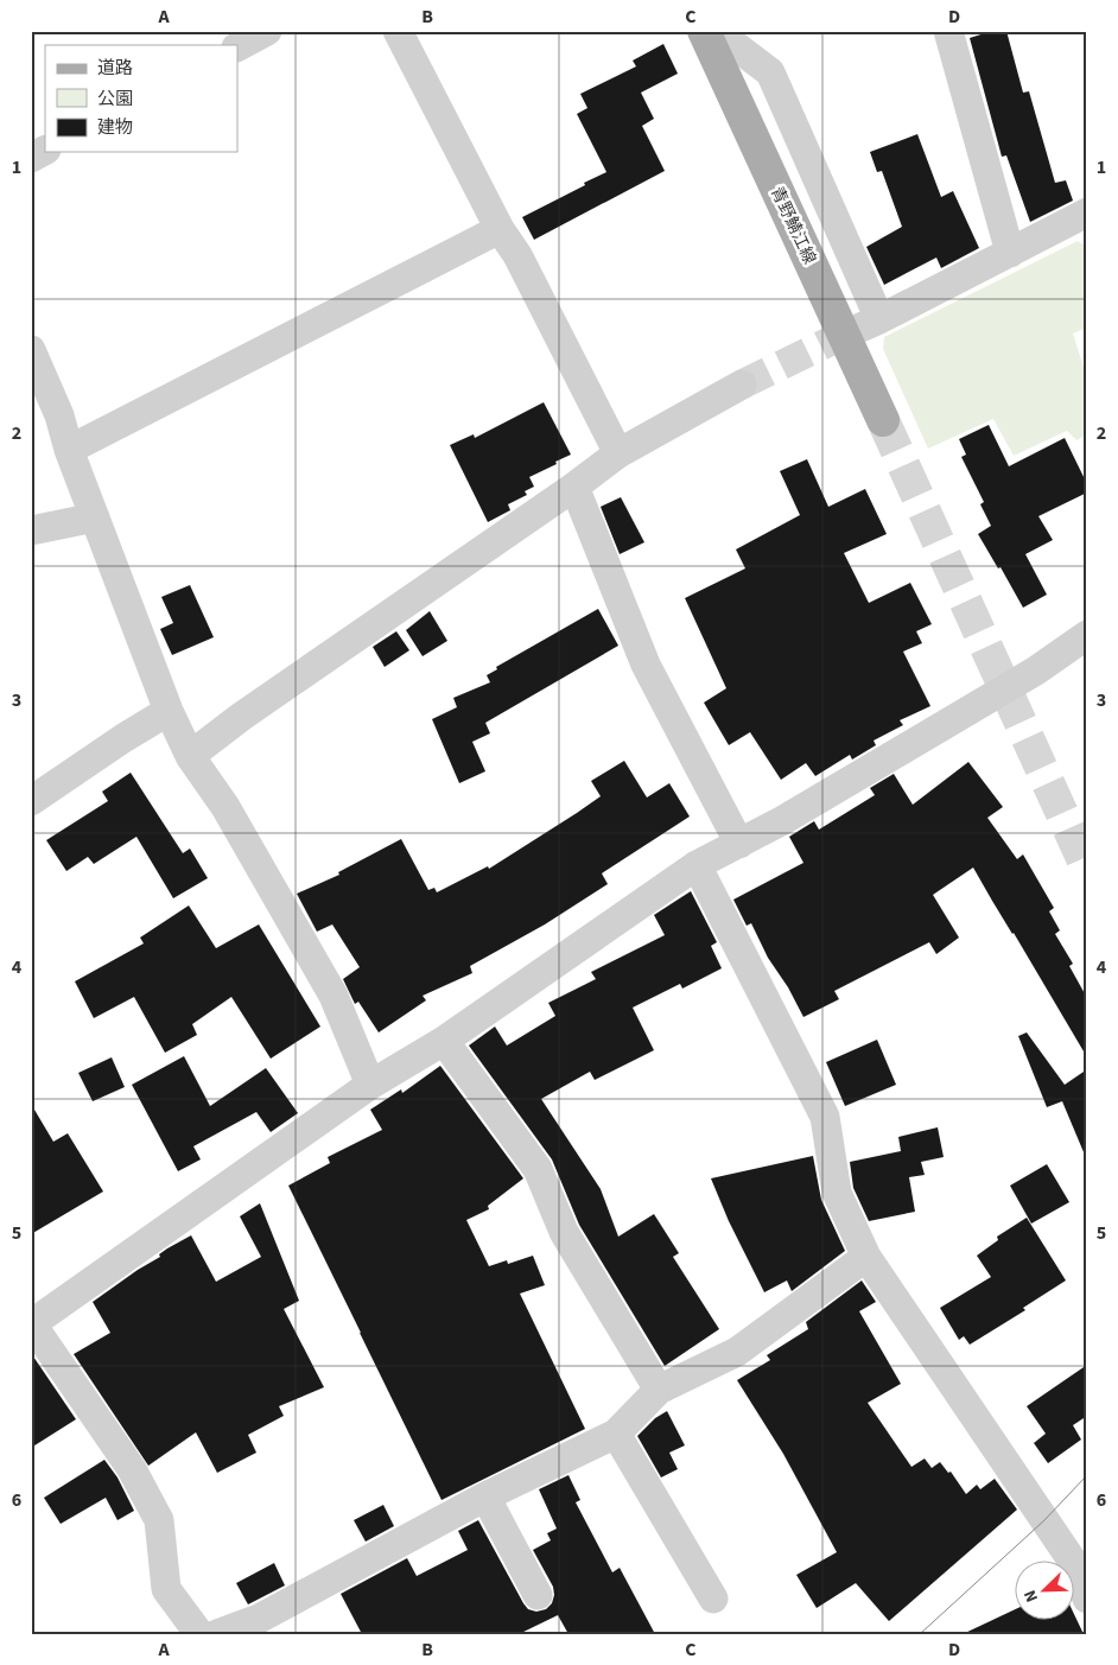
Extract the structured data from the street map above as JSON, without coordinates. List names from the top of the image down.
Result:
{
  "streets": {
    "main road": ["青野鯖江線"]
  },
  "legend": ["道路", "公園", "建物"],
  "north": "bottom left",
  "grid": {
    "columns": [
      "A",
      "B",
      "C",
      "D"
    ],
    "rows": [
      "1",
      "2",
      "3",
      "4",
      "5",
      "6"
    ]
  }
}
